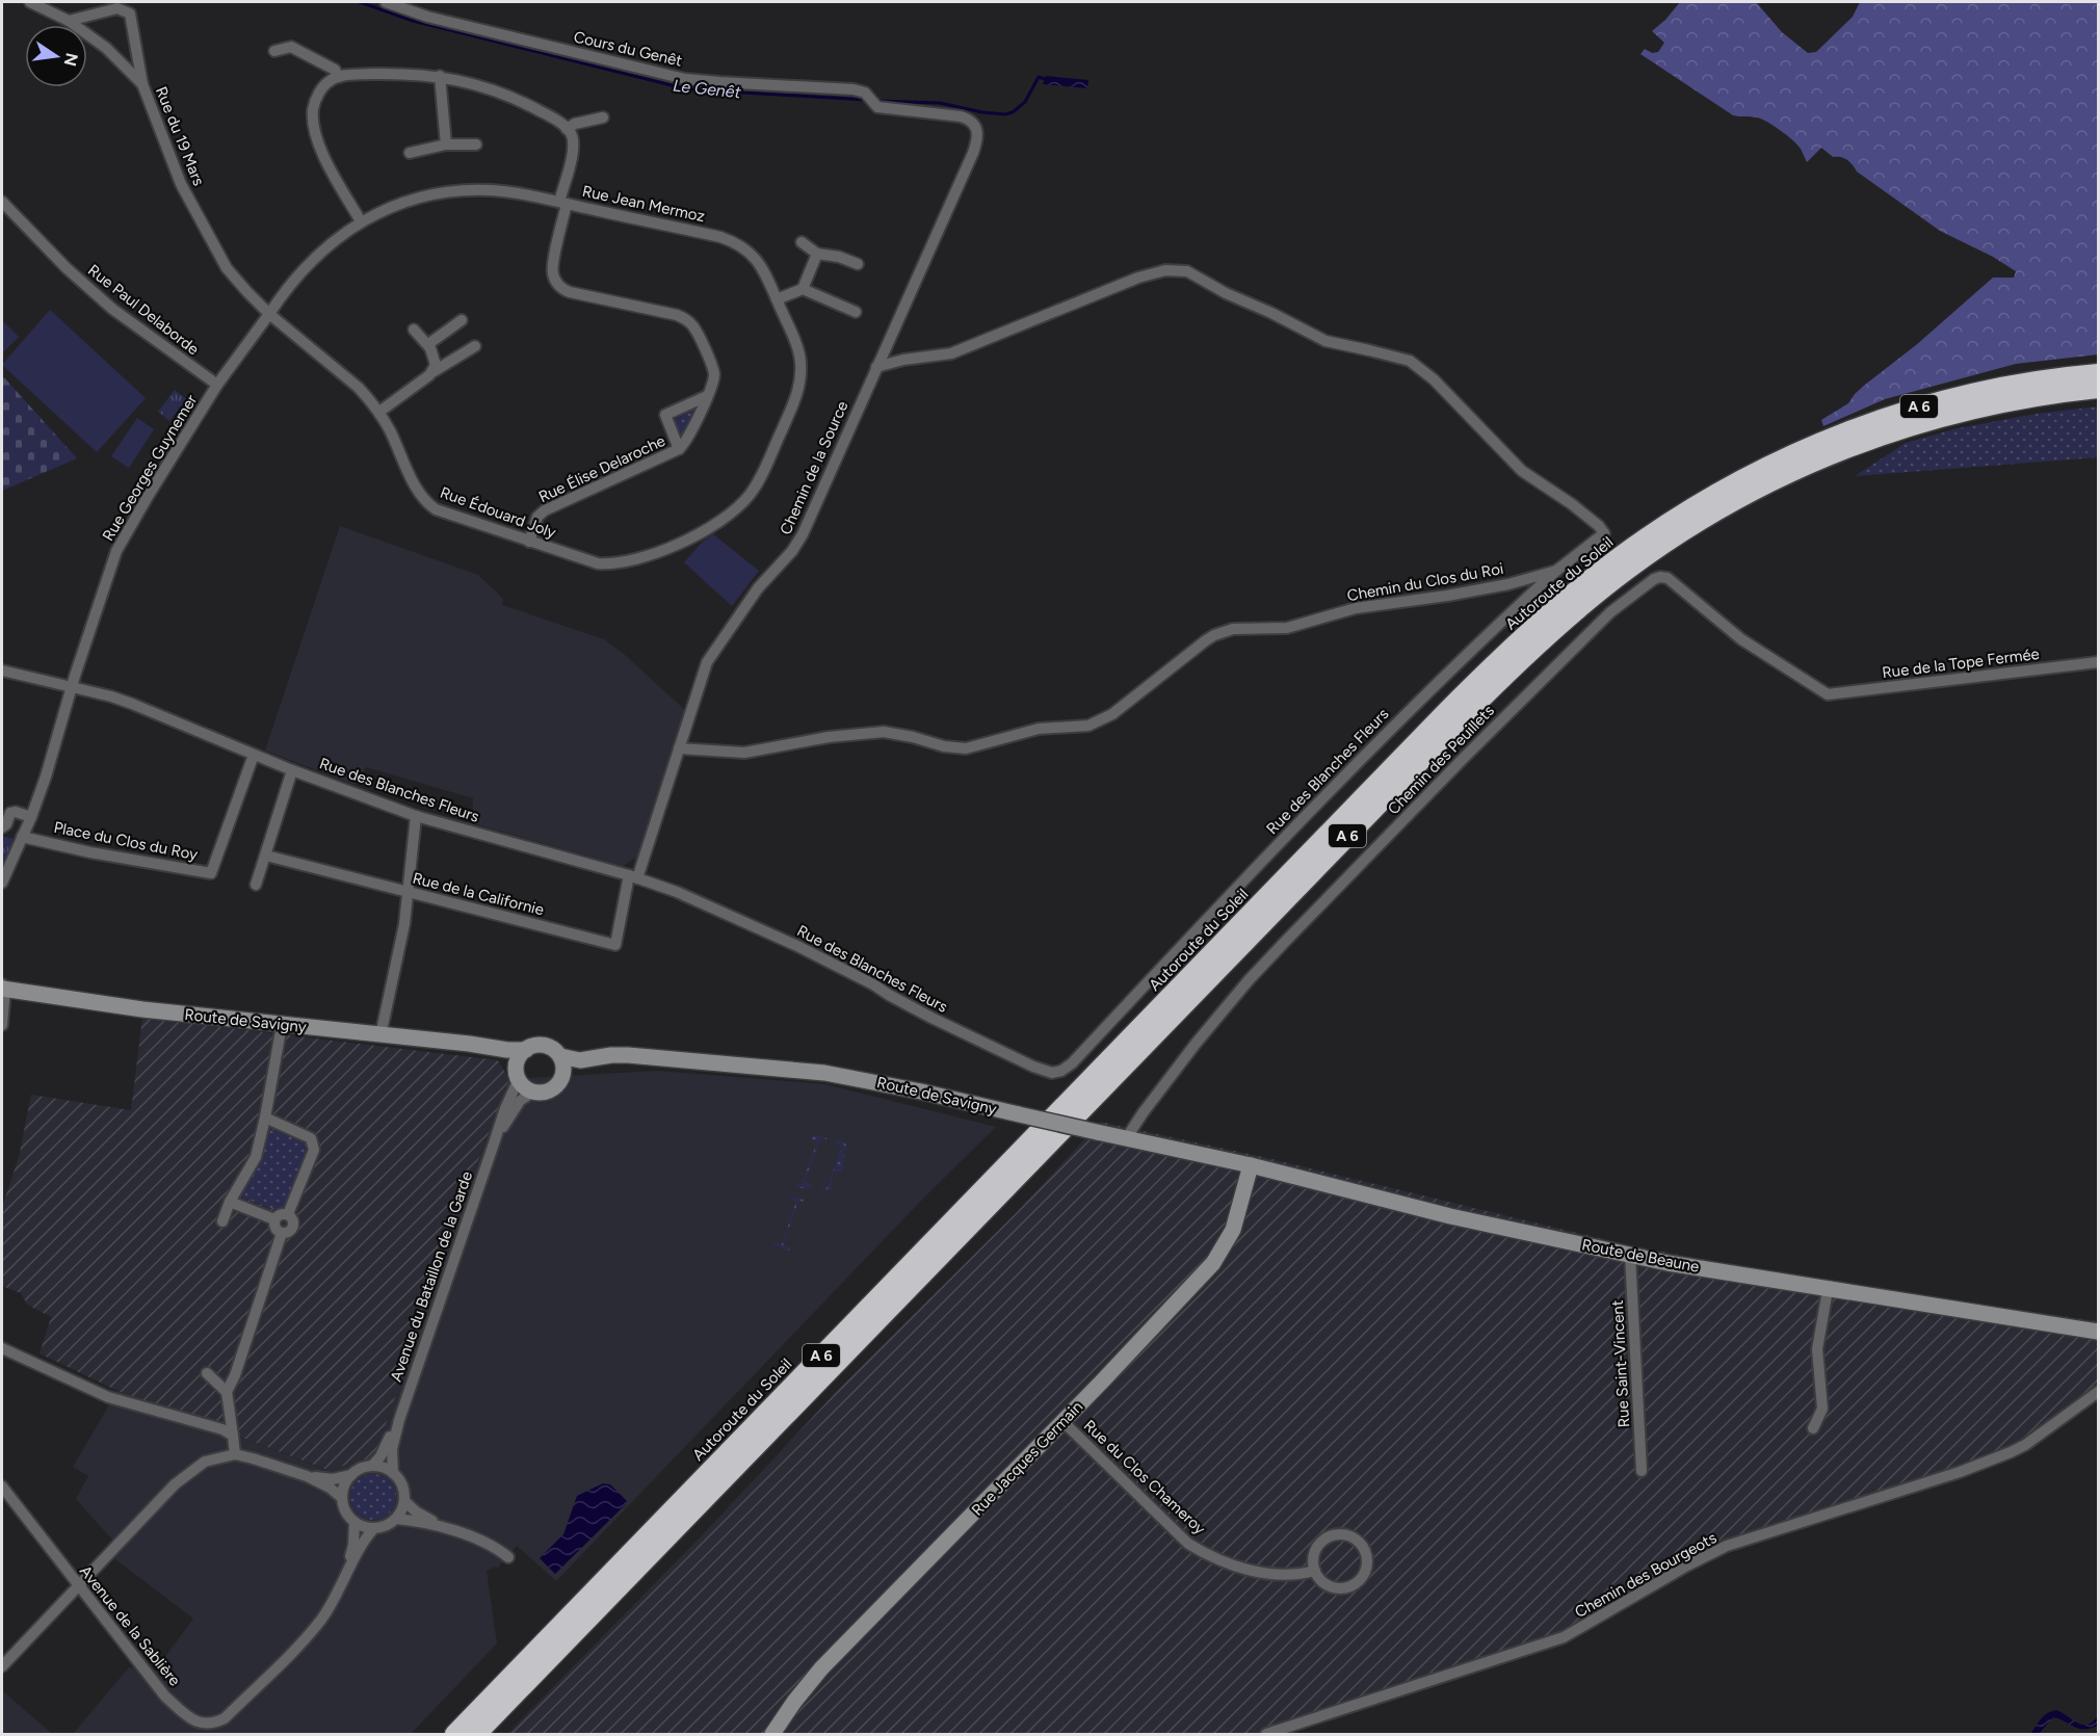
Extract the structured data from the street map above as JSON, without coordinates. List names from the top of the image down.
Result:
{
  "streets": {
    "highway": ["A 6", "Autoroute du Soleil"],
    "main road": ["Route de Savigny", "Route de Beaune", "Rue Jacques Germain"],
    "street": [
      "Cours du Genêt",
      "Rue du 19 Mars",
      "Rue Jean Mermoz",
      "Rue Paul Delaborde",
      "Rue Georges Guynemer",
      "Chemin de la Source",
      "Rue Élise Delaroche",
      "Rue Édouard Joly",
      "Chemin du Clos du Roi",
      "Rue de la Tope Fermée",
      "Chemin des Peuillets",
      "Rue des Blanches Fleurs",
      "Place du Clos du Roy",
      "Rue de la Californie",
      "Avenue du Bataillon de la Garde",
      "Rue Saint-Vincent",
      "Rue du Clos Chameroy",
      "Chemin des Bourgeots",
      "Avenue de la Sablière"
    ]
  },
  "crossings": [
    ["Cours du Genêt", "Chemin de la Source"],
    ["Rue du 19 Mars", "Rue Jean Mermoz"],
    ["Rue du 19 Mars", "Rue Georges Guynemer"],
    ["Rue du 19 Mars", "Rue Édouard Joly"],
    ["Rue Jean Mermoz", "Rue Georges Guynemer"],
    ["Rue Jean Mermoz", "Rue Élise Delaroche"],
    ["Rue Jean Mermoz", "Rue Édouard Joly"],
    ["Rue Paul Delaborde", "Rue Georges Guynemer"],
    ["Rue Georges Guynemer", "Rue Édouard Joly"],
    ["Rue Georges Guynemer", "Rue des Blanches Fleurs"],
    ["Rue Georges Guynemer", "Place du Clos du Roy"],
    ["Chemin de la Source", "Chemin du Clos du Roi"],
    ["Chemin de la Source", "Rue des Blanches Fleurs"],
    ["Chemin de la Source", "Rue de la Californie"],
    ["Rue Élise Delaroche", "Rue Édouard Joly"],
    ["Chemin du Clos du Roi", "Rue des Blanches Fleurs"],
    ["Rue de la Tope Fermée", "Chemin des Peuillets"],
    ["Chemin des Peuillets", "Route de Savigny"],
    ["Rue des Blanches Fleurs", "Place du Clos du Roy"],
    ["Rue des Blanches Fleurs", "Rue de la Californie"],
    ["Route de Savigny", "Route de Beaune"],
    ["Route de Savigny", "Avenue du Bataillon de la Garde"],
    ["Route de Beaune", "Rue Saint-Vincent"],
    ["Route de Beaune", "Rue Jacques Germain"],
    ["Avenue du Bataillon de la Garde", "Avenue de la Sablière"],
    ["Rue Jacques Germain", "Rue du Clos Chameroy"]
  ],
  "water": ["Le Genêt"],
  "north": "right"
}
